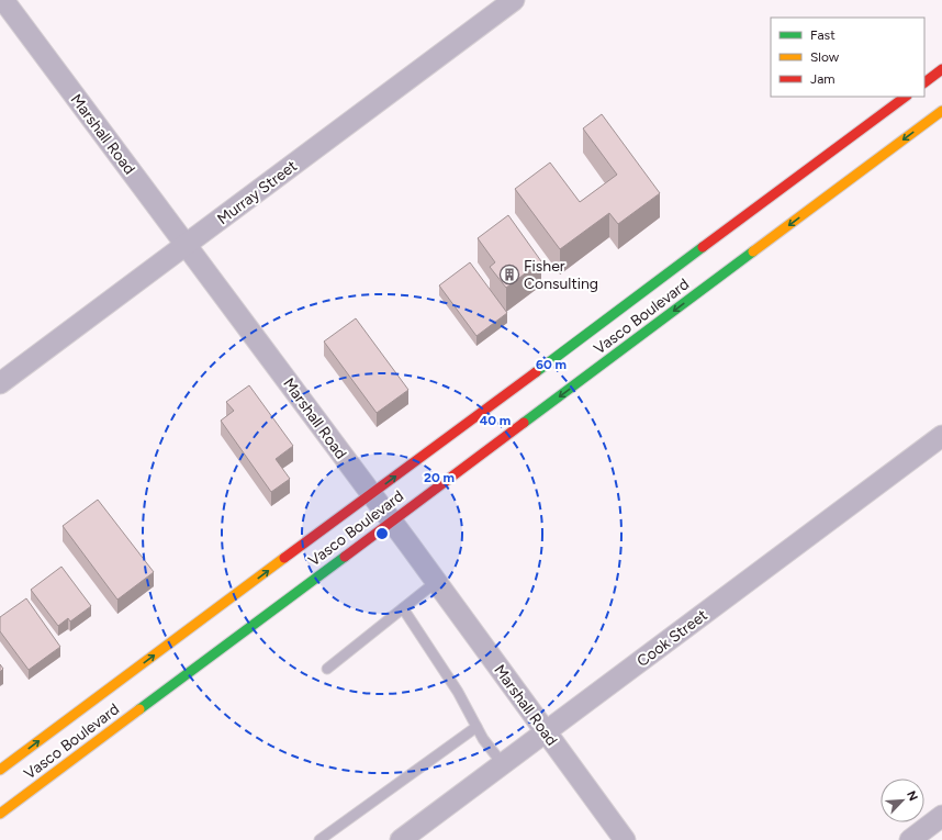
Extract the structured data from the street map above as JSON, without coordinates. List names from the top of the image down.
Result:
{
  "streets": {
    "main road": ["Vasco Boulevard"],
    "street": ["Marshall Road", "Murray Street", "Cook Street"]
  },
  "crossings": [
    ["Marshall Road", "Murray Street"],
    ["Marshall Road", "Vasco Boulevard"],
    ["Marshall Road", "Cook Street"]
  ],
  "places": {
    "building": ["Fisher Consulting"]
  },
  "legend": ["Fast", "Slow", "Jam"],
  "north": "top right",
  "rings": ["60 m", "40 m", "20 m"]
}
